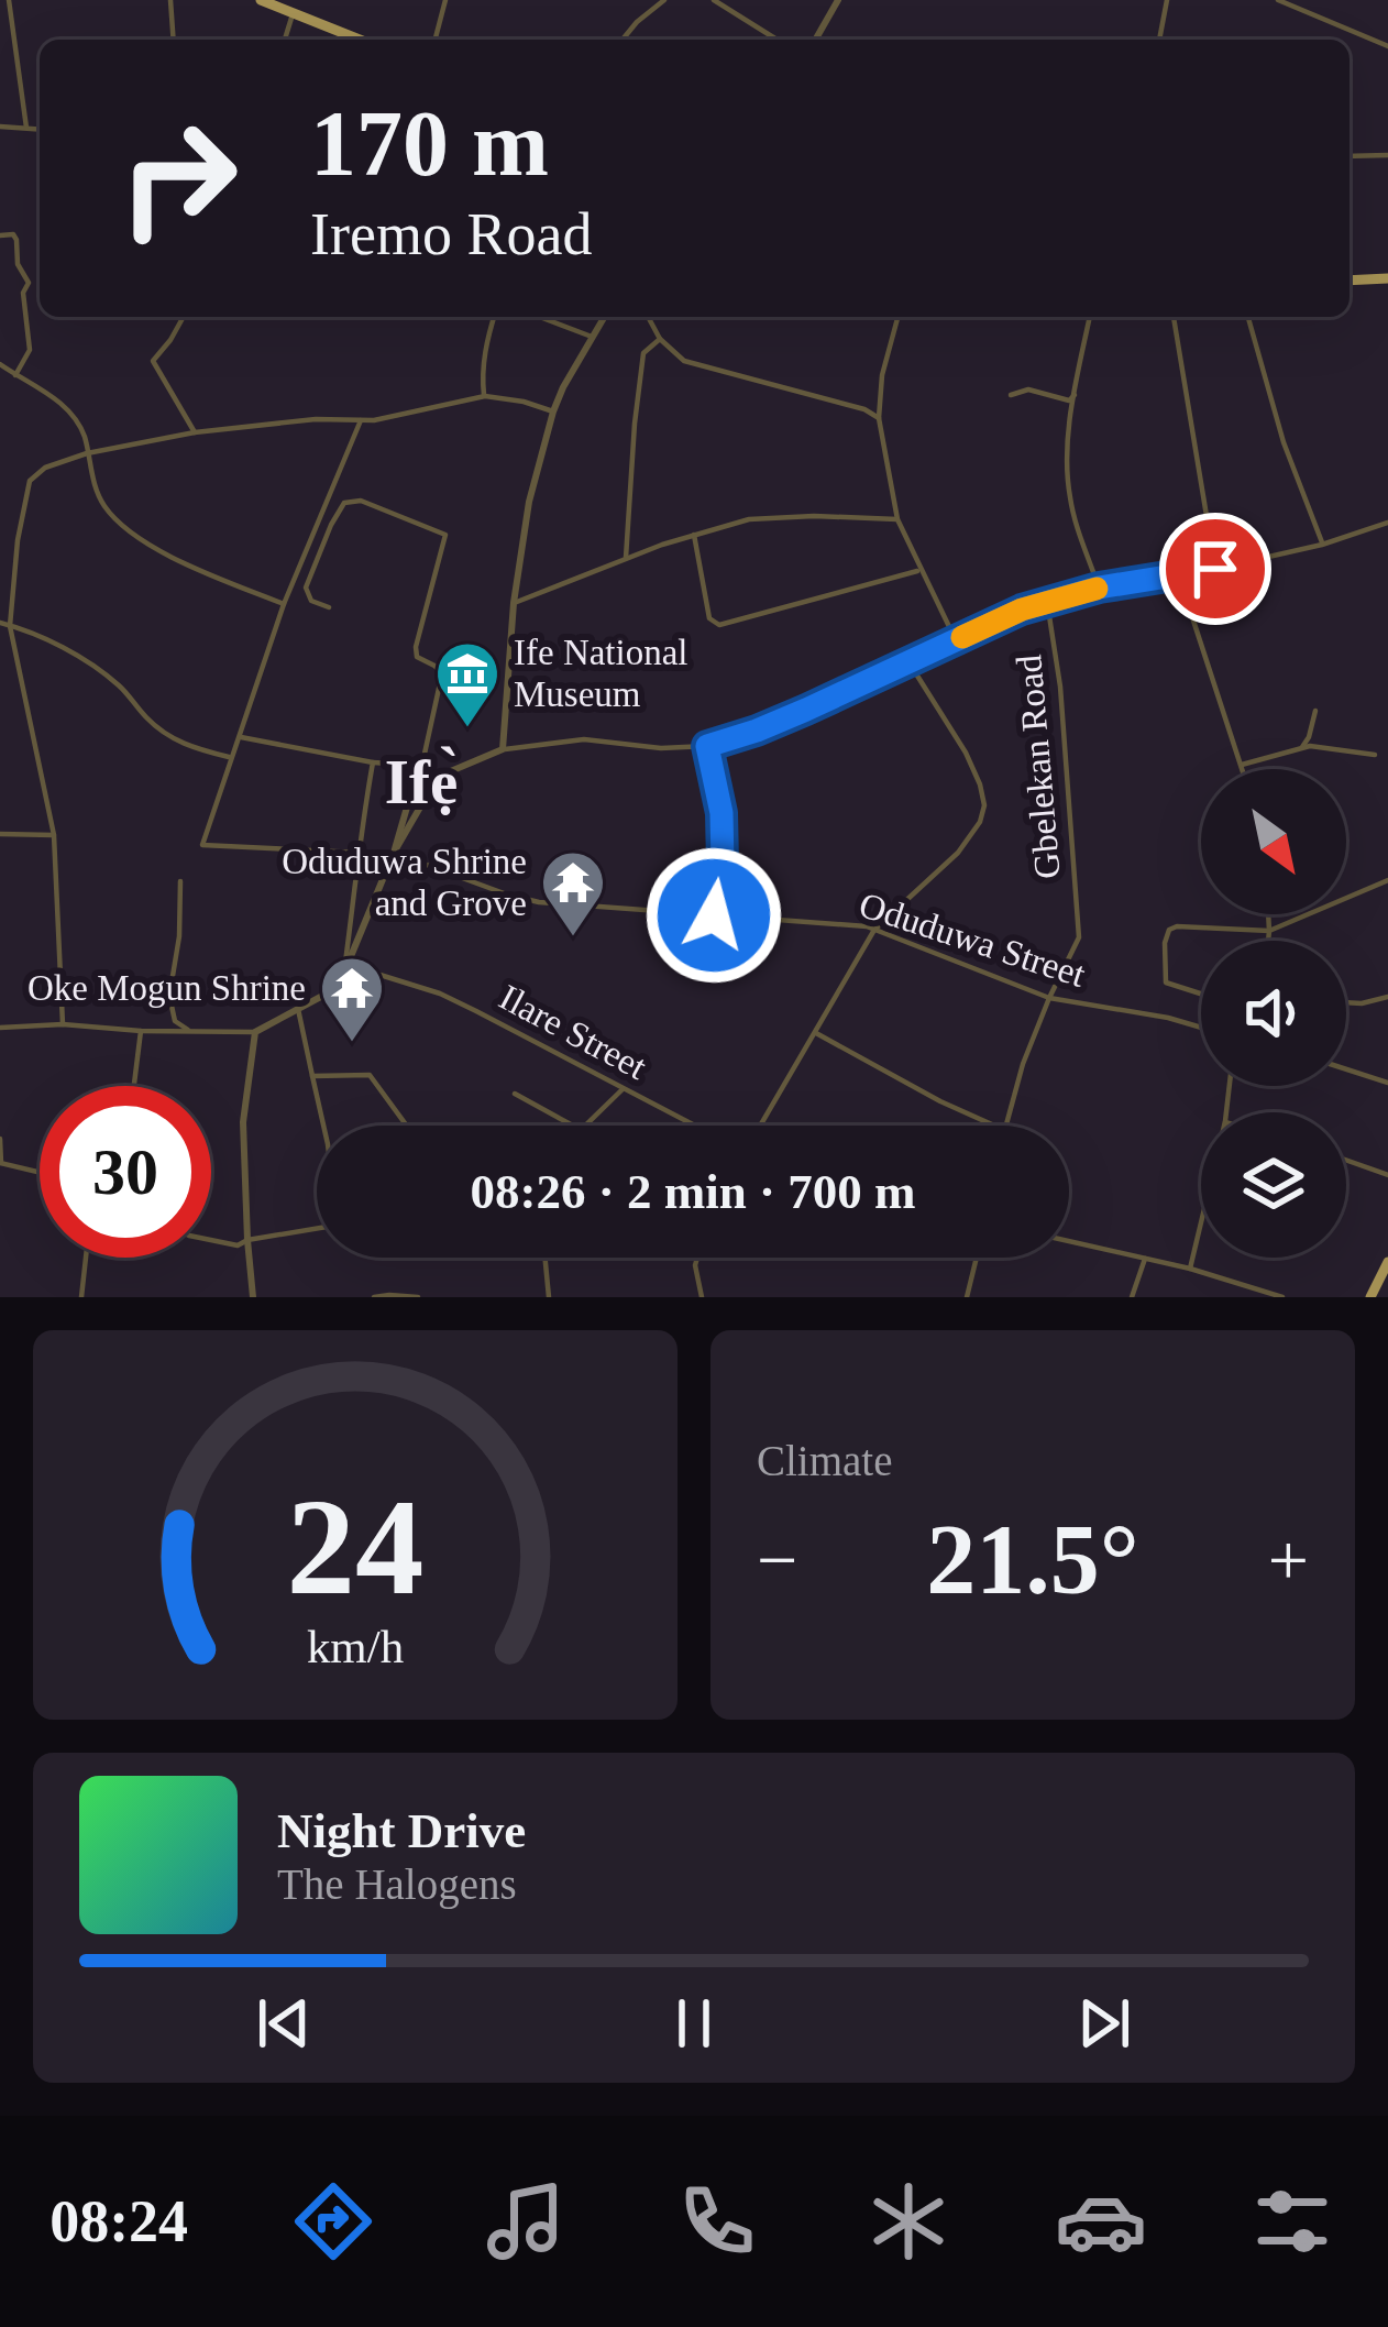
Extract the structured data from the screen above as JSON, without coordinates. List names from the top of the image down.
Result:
{
  "streets": {
    "street": ["Gbelekan Road", "Oduduwa Street", "Ilare Street"]
  },
  "crossings": [
    ["Gbelekan Road", "Oduduwa Street"]
  ],
  "districts": ["Ifẹ̀"],
  "places": {
    "museum": ["Ife National Museum"],
    "temple": ["Oduduwa Shrine and Grove", "Oke Mogun Shrine"]
  },
  "north": "bottom right",
  "page": {
    "turn": ["170 m", "Iremo Road"],
    "limit": "30",
    "trip": "08:26 · 2 min · 700 m",
    "tile": "Climate",
    "heat": ["−", "21.5°", "+"],
    "song": ["Night Drive", "The Halogens"],
    "tabs": "08:24",
    "gauge": ["24", "km/h"]
  }
}
